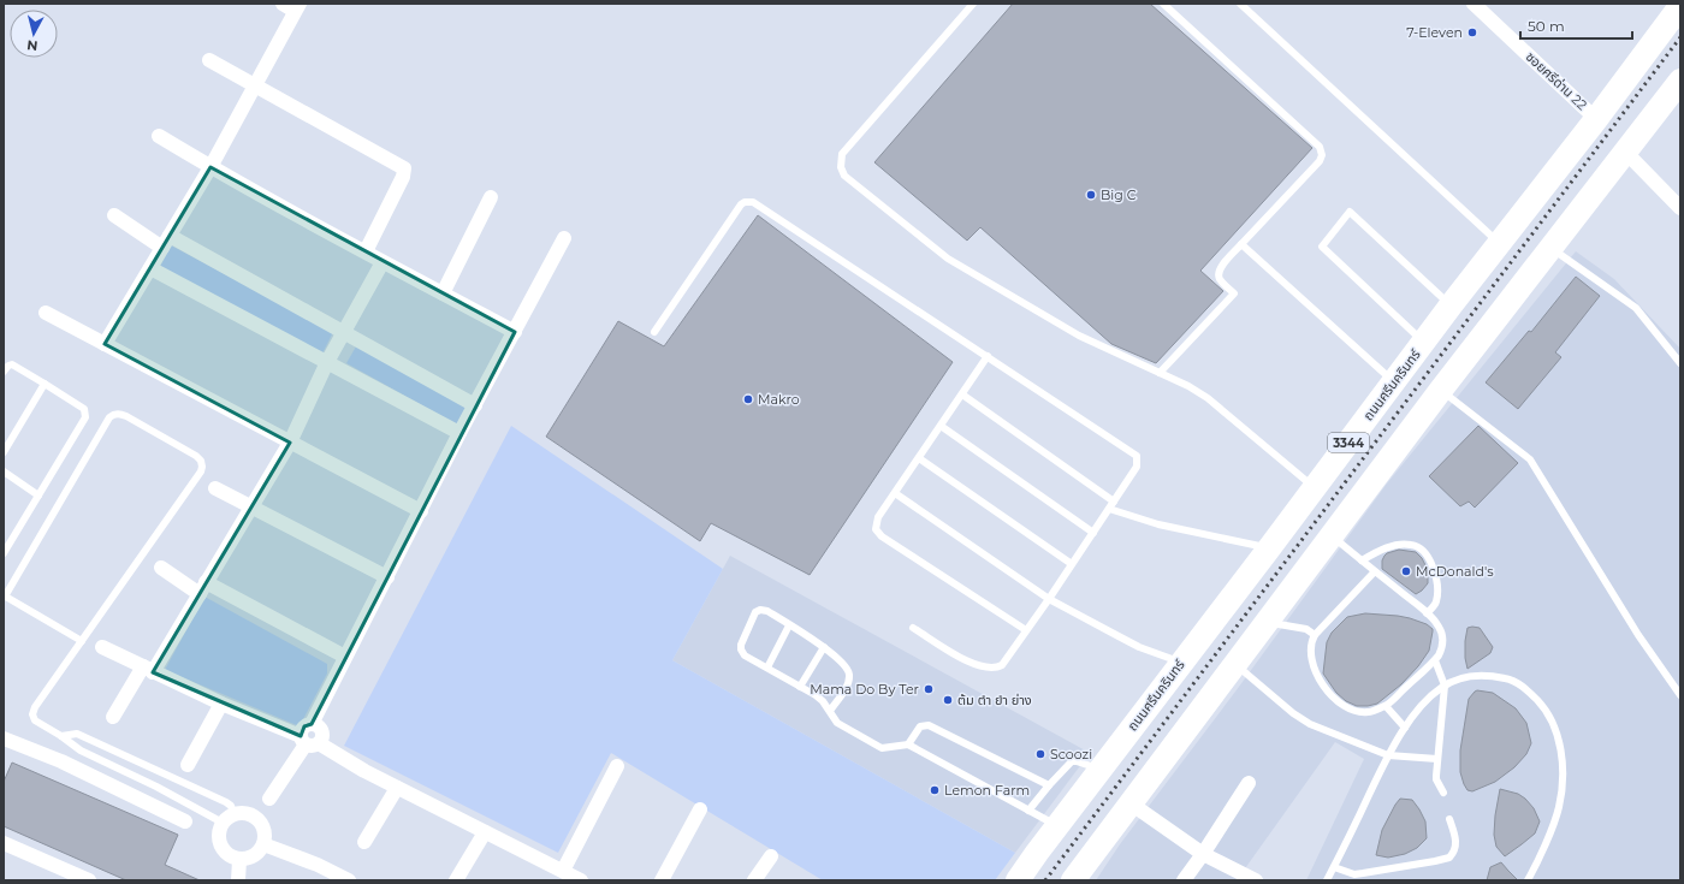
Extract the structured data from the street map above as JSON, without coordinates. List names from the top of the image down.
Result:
{
  "streets": {
    "main road": ["ถนนศรีนครินทร์", "3344"],
    "street": ["ซอยศรีด่าน 22"]
  },
  "crossings": [
    ["ซอยศรีด่าน 22", "ถนนศรีนครินทร์"]
  ],
  "places": [
    "7-Eleven",
    "Big C",
    "Makro",
    "McDonald's",
    "Mama Do By Ter",
    "ต้ม ตำ ยำ ย่าง",
    "Scoozi",
    "Lemon Farm"
  ],
  "scale_bar": "50 m",
  "north": "bottom"
}
